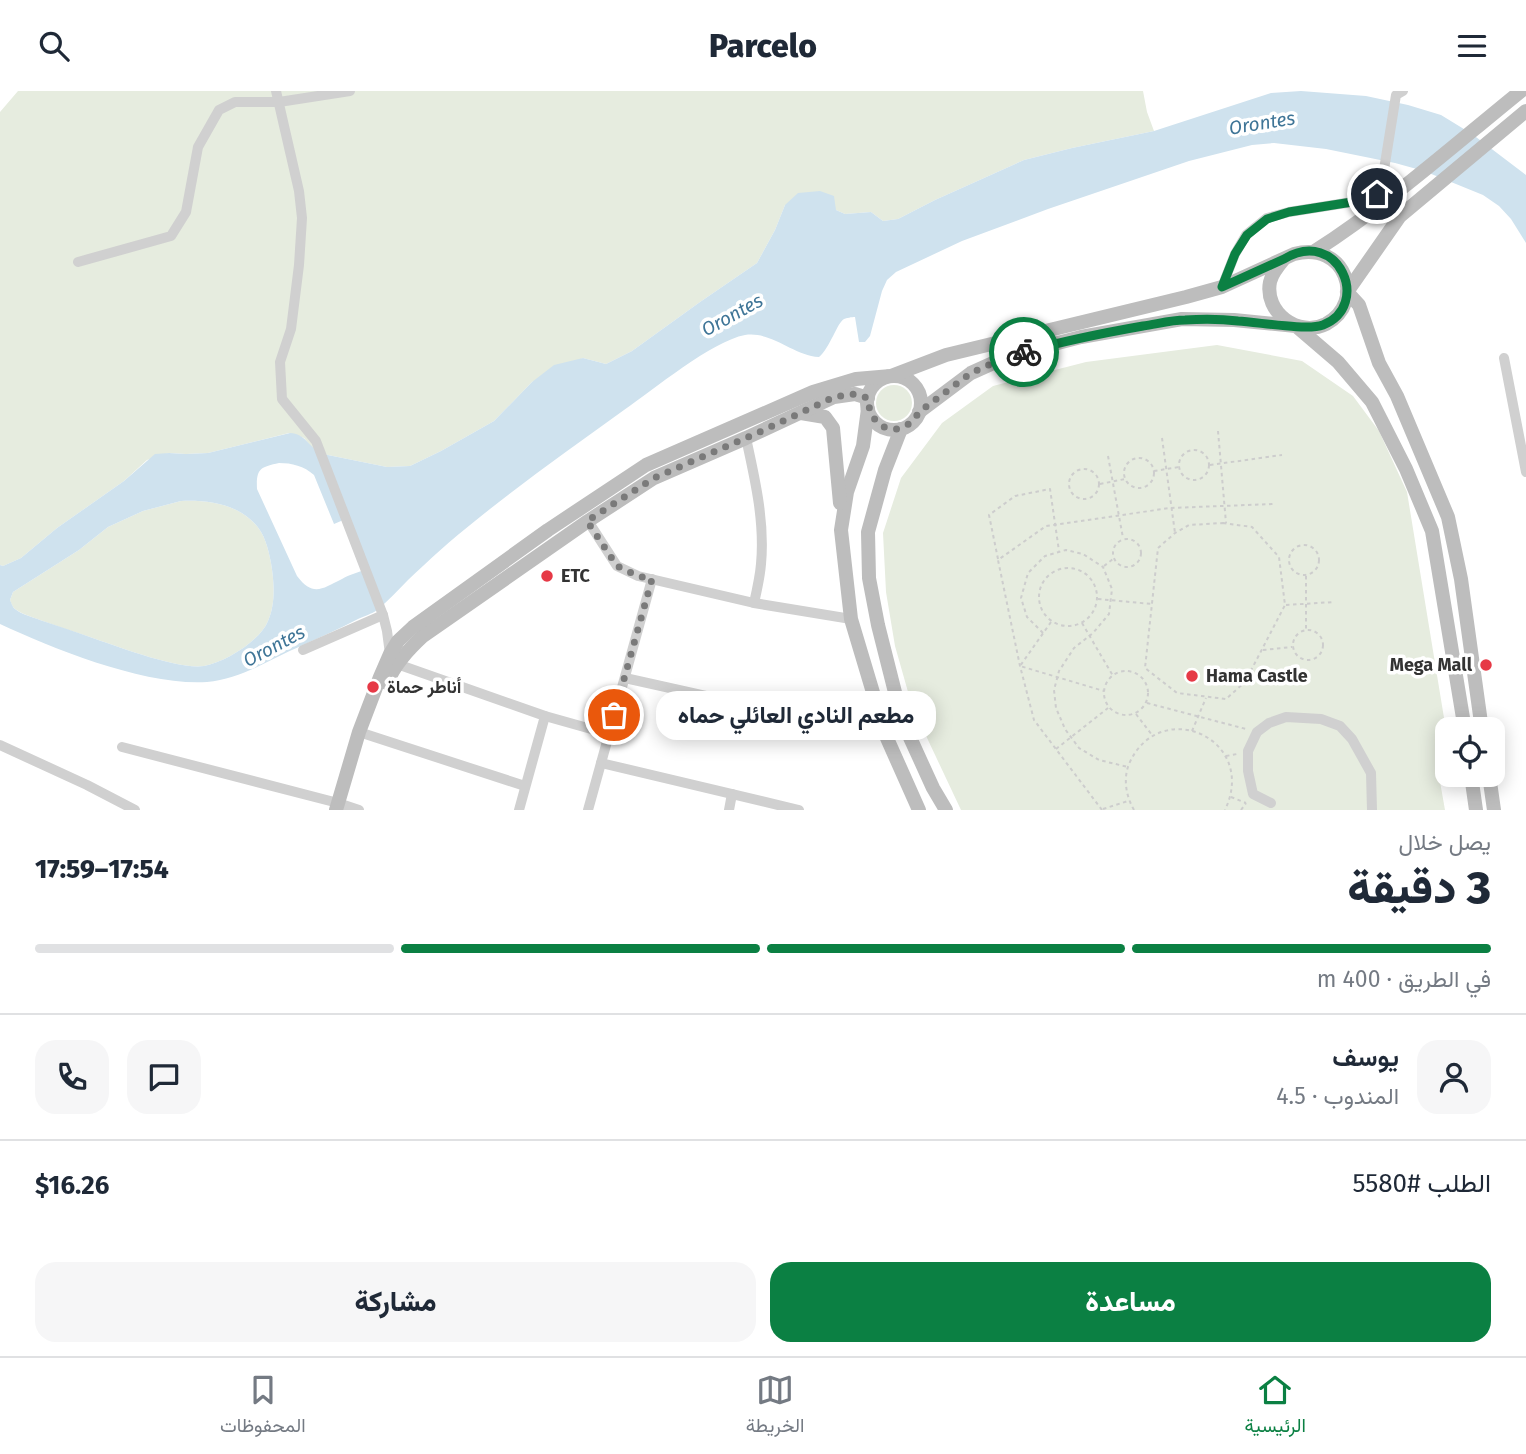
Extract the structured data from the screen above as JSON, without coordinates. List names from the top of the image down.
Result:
{
  "water": ["Orontes"],
  "places": [
    "ETC",
    "Mega Mall",
    "Hama Castle",
    "أناطر حماة",
    "مطعم النادي العائلي حماه"
  ],
  "page": {
    "header": "Parcelo",
    "bubble": "مطعم النادي العائلي حماه",
    "heading": ["3 دقيقة", "يصل خلال", "17:54–17:59"],
    "panel": [
      "يوسف",
      "المندوب · 4.5",
      "الطلب #5580",
      "$16.26"
    ],
    "bar": "في الطريق · 400 m",
    "buttons": ["مساعدة", "مشاركة"],
    "tabs": ["الرئيسية", "الخريطة", "المحفوظات"]
  }
}
